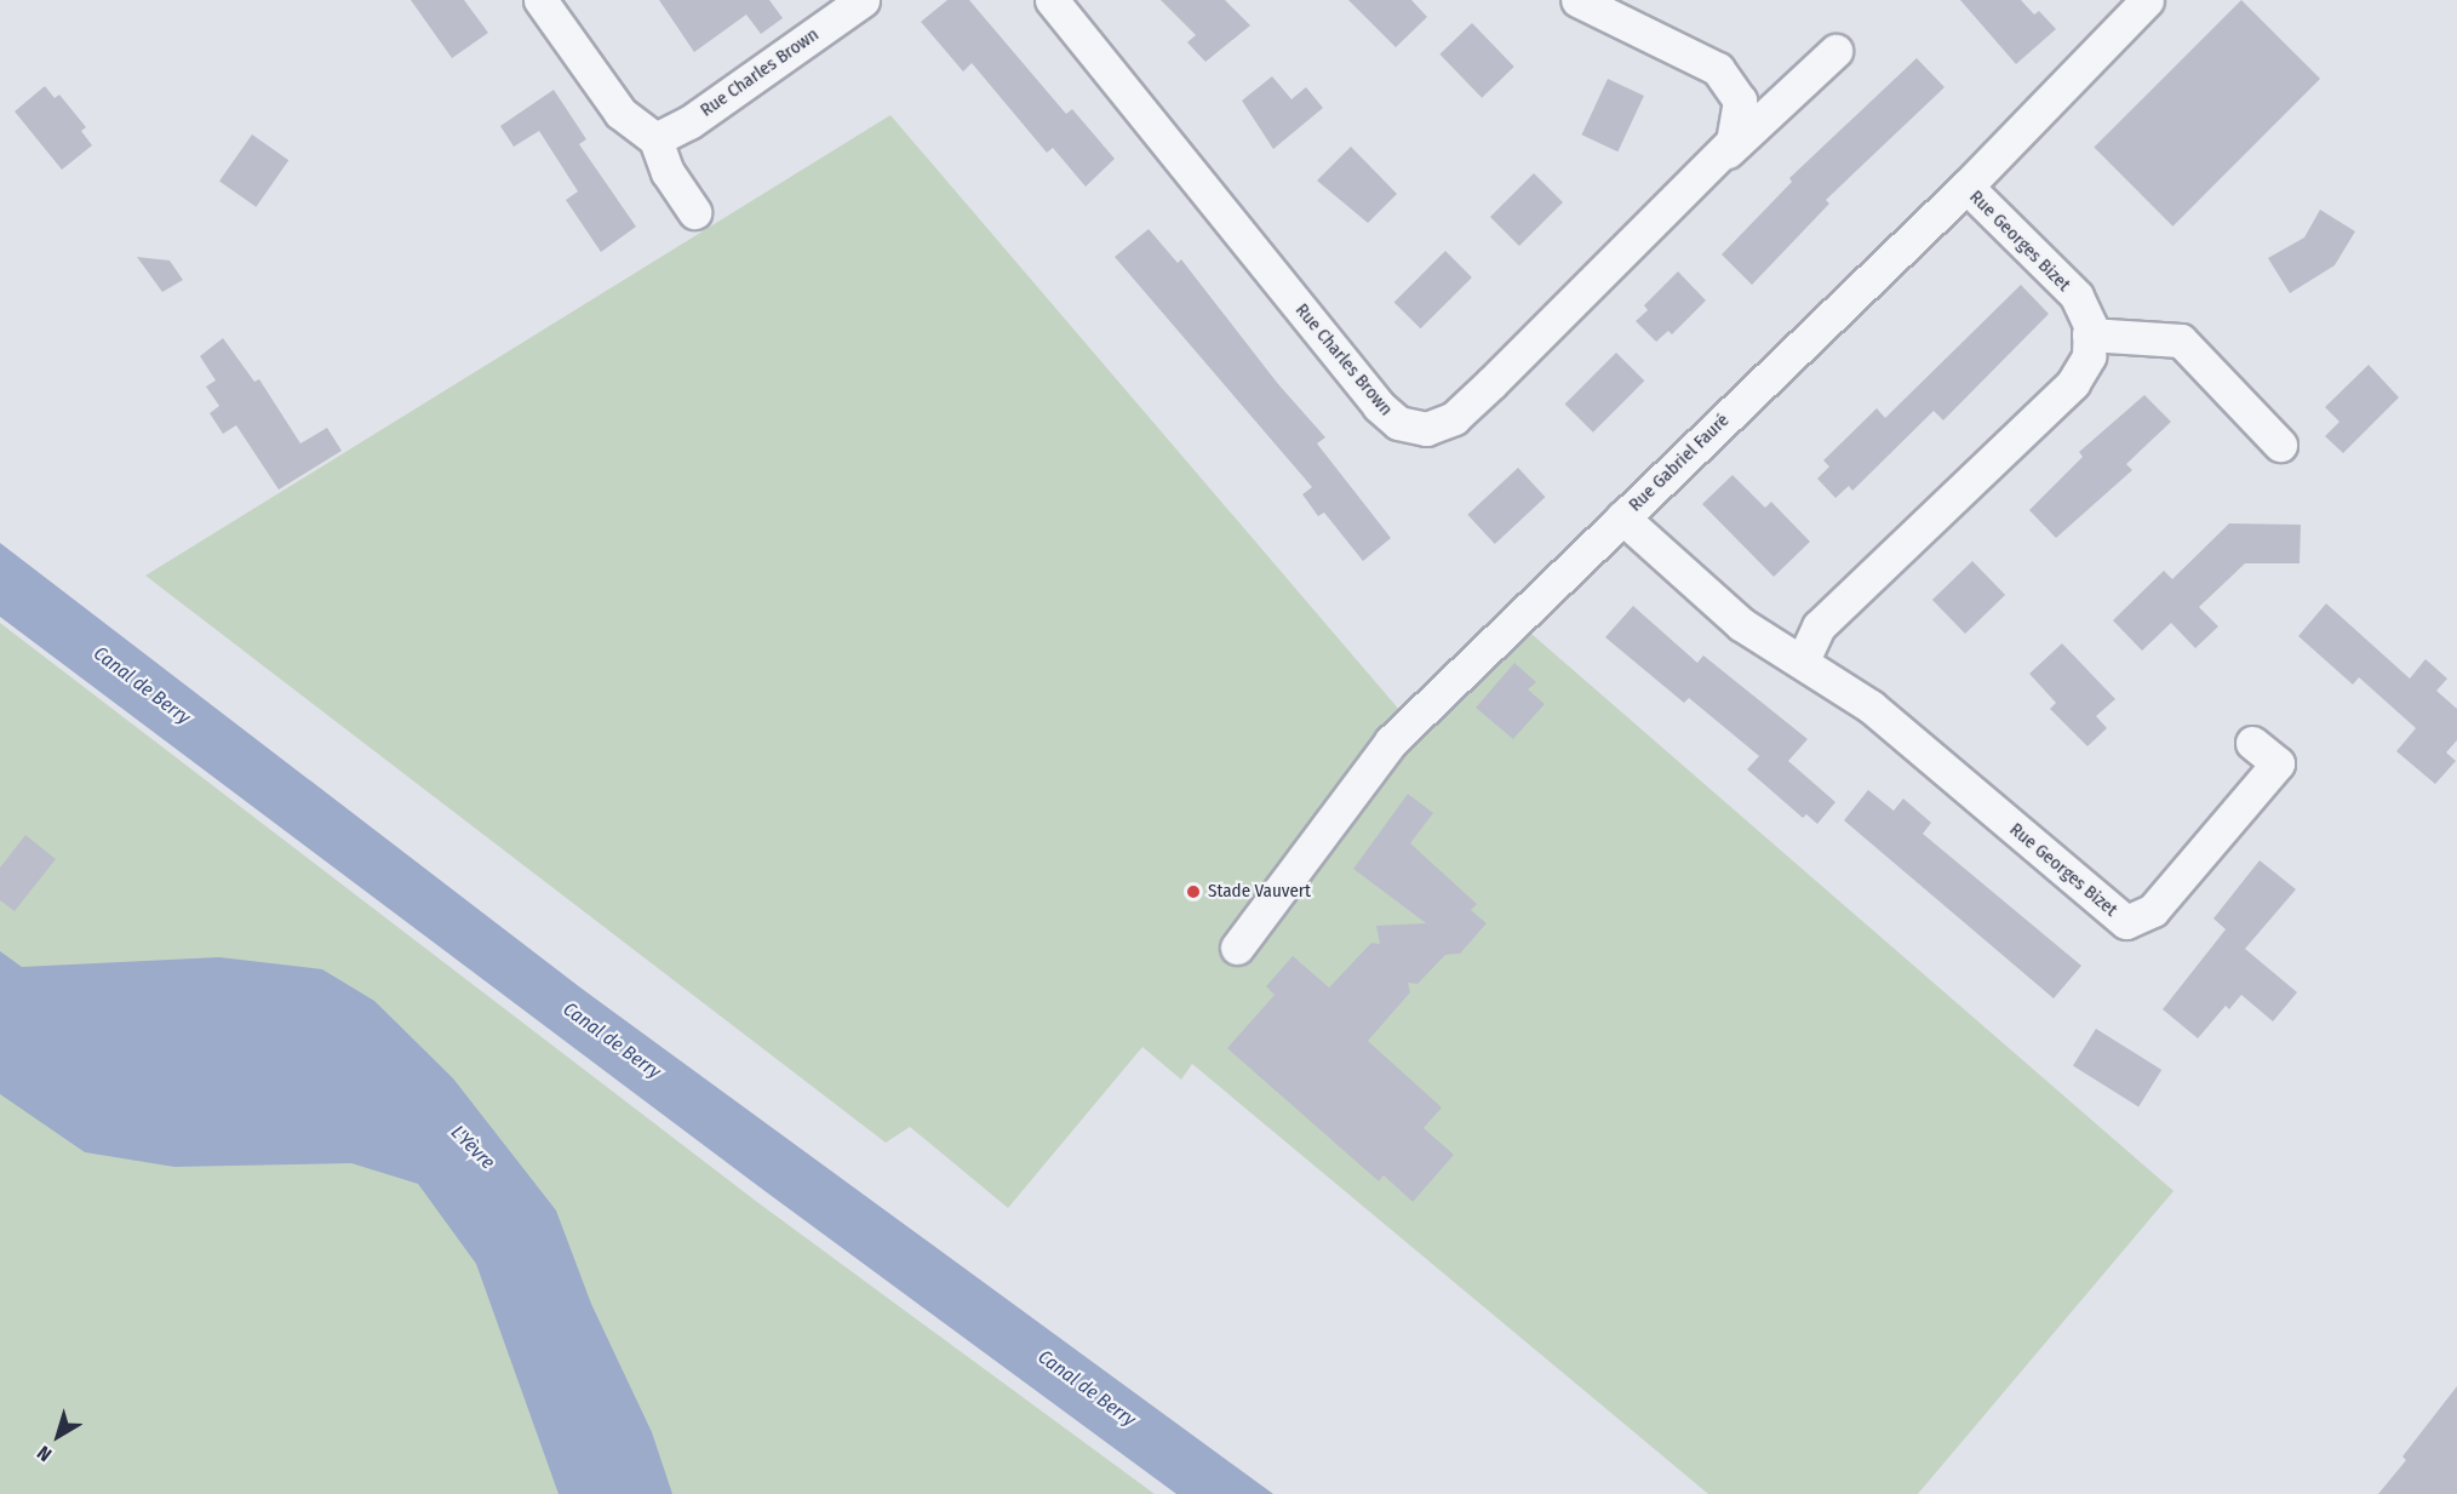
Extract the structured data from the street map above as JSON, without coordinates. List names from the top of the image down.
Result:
{
  "streets": {
    "street": ["Rue Charles Brown", "Rue Georges Bizet", "Rue Gabriel Fauré"]
  },
  "crossings": [
    ["Rue Georges Bizet", "Rue Gabriel Fauré"]
  ],
  "water": ["Canal de Berry", "L'Yèvre"],
  "places": ["Stade Vauvert"],
  "north": "bottom left"
}
